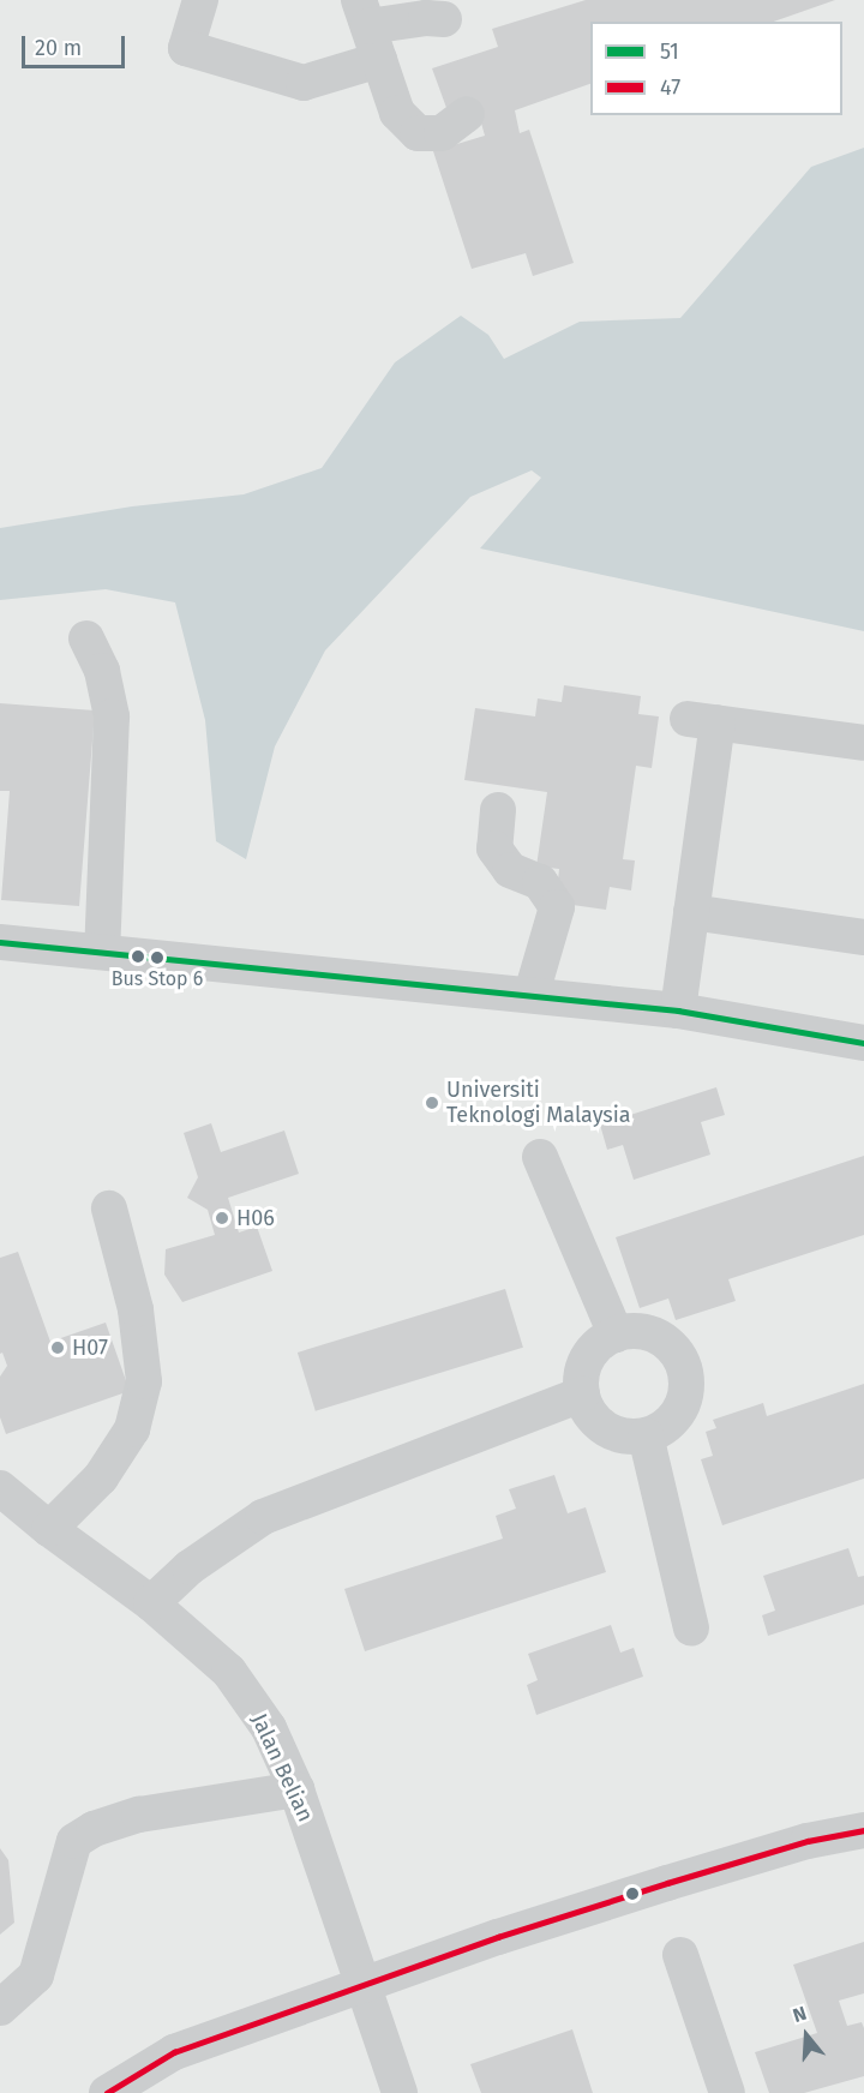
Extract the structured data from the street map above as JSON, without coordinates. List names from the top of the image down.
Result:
{
  "streets": {
    "street": ["Jalan Belian"]
  },
  "places": [
    "Bus Stop 6",
    "Universiti Teknologi Malaysia",
    "H06",
    "H07"
  ],
  "lines": ["transit line 51", "transit line 47"],
  "legend": ["51", "47"],
  "scale_bar": "20 m",
  "north": "top"
}
